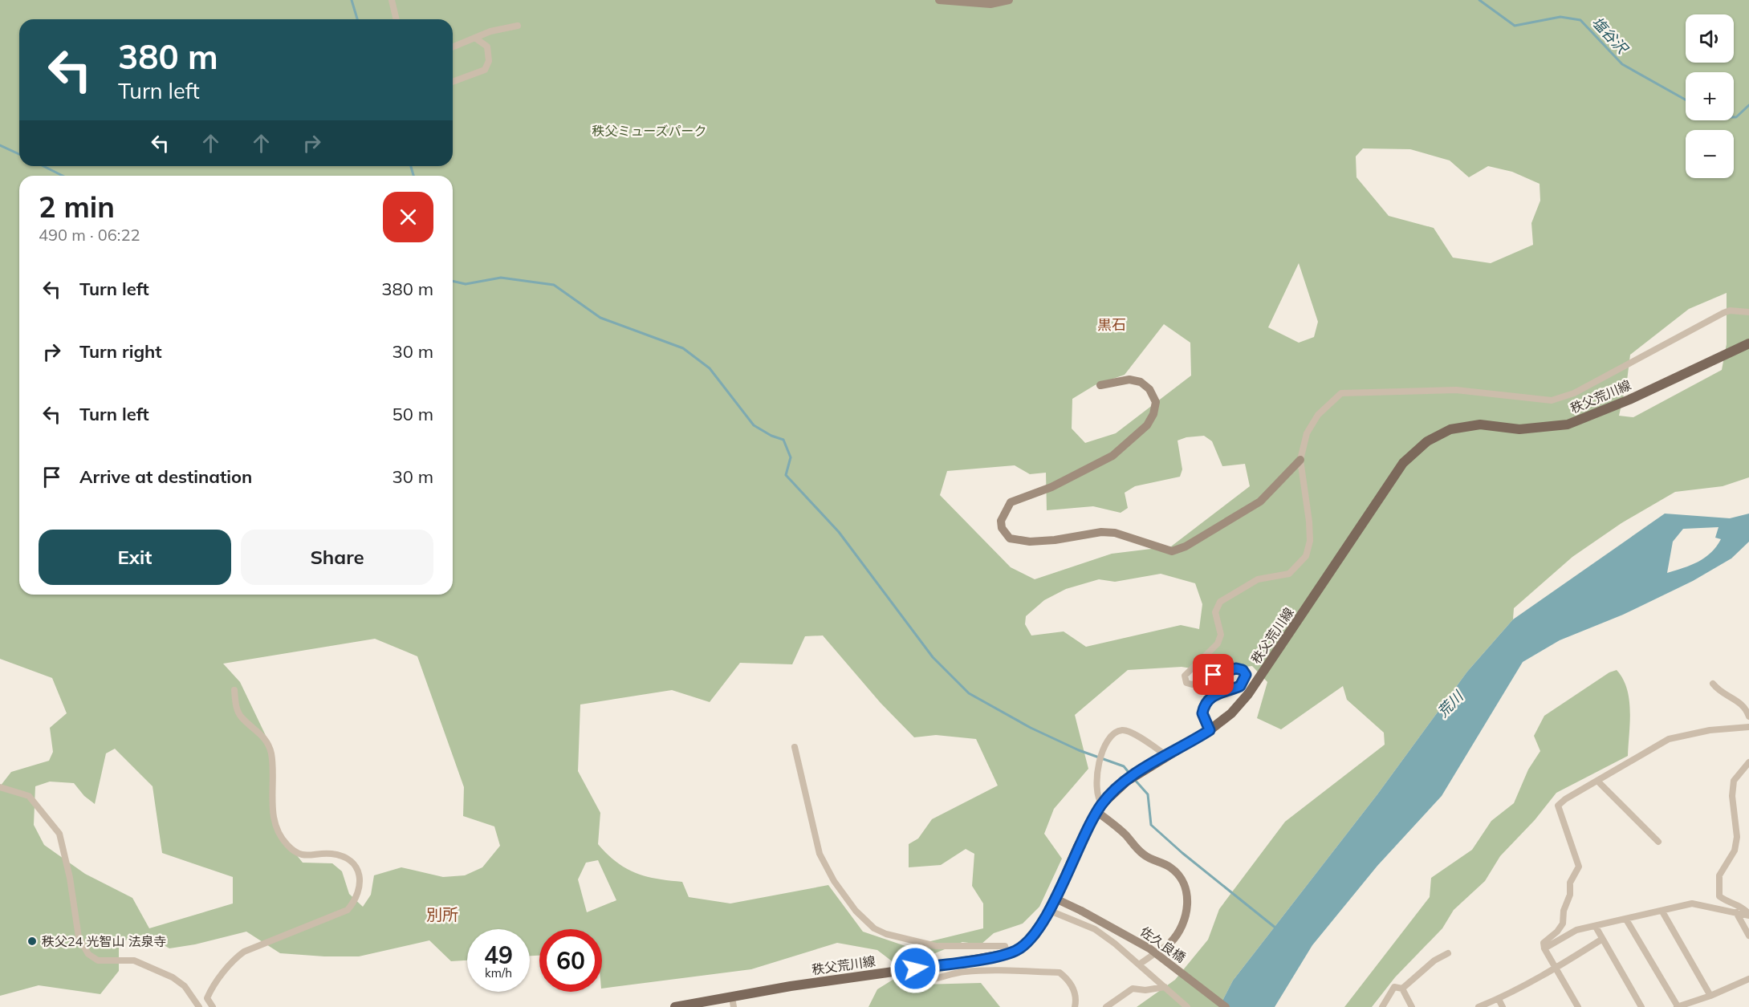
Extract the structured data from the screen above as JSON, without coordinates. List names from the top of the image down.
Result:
{
  "streets": {
    "main road": ["秩父荒川線"],
    "street": ["佐久良橋"]
  },
  "crossings": [
    ["秩父荒川線", "佐久良橋"]
  ],
  "districts": ["黒石", "別所"],
  "water": ["塩谷沢", "荒川"],
  "parks": ["秩父ミューズパーク"],
  "places": ["秩父24 光智山 法泉寺"],
  "page": {
    "map_buttons": ["+", "−"],
    "turn": ["380 m", "Turn left"],
    "heading": ["2 min", "490 m · 06:22"],
    "list": [
      {
        "name": "Turn left",
        "value": "380 m"
      },
      {
        "name": "Turn right",
        "value": "30 m"
      },
      {
        "name": "Turn left",
        "value": "50 m"
      },
      {
        "name": "Arrive at destination",
        "value": "30 m"
      }
    ],
    "buttons": ["Exit", "Share"],
    "speed": "49 km/h",
    "limit": "60"
  }
}
